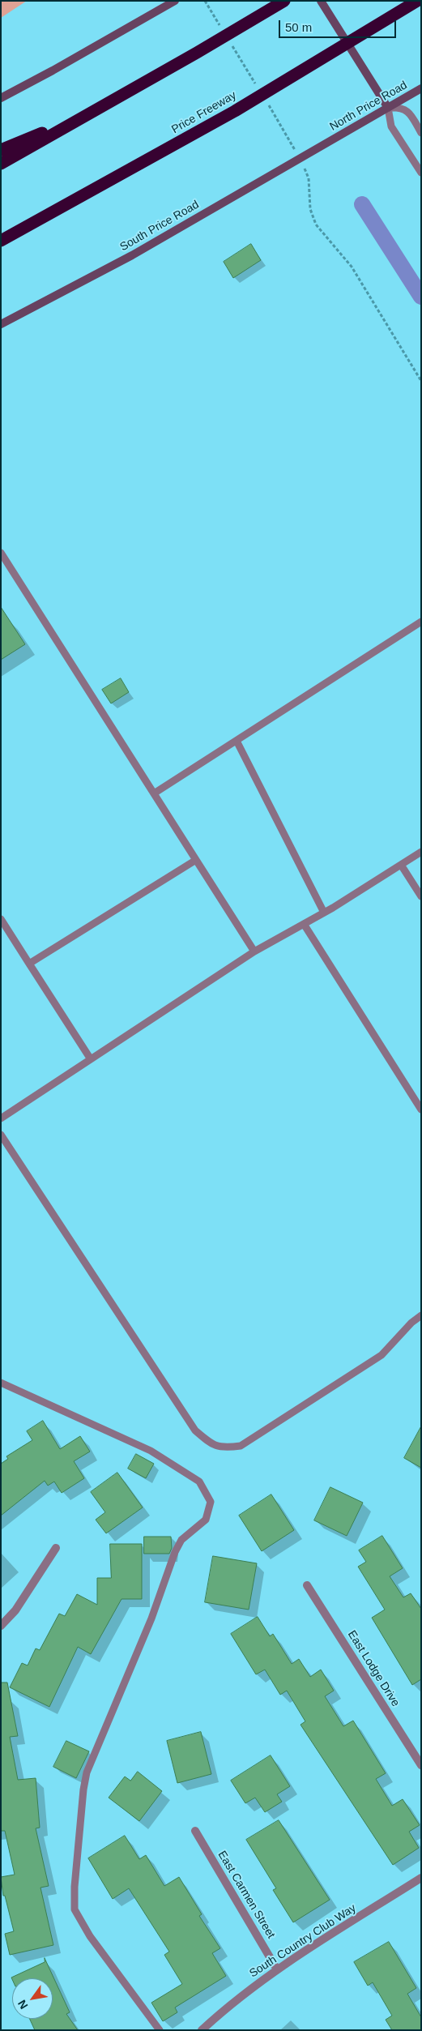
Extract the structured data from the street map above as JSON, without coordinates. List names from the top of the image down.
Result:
{
  "streets": {
    "highway": ["Price Freeway"],
    "main road": ["North Price Road", "South Price Road"],
    "street": ["East Lodge Drive", "East Carmen Street", "South Country Club Way"]
  },
  "crossings": [
    ["North Price Road", "South Price Road"],
    ["East Carmen Street", "South Country Club Way"]
  ],
  "scale_bar": "50 m",
  "north": "bottom left"
}
